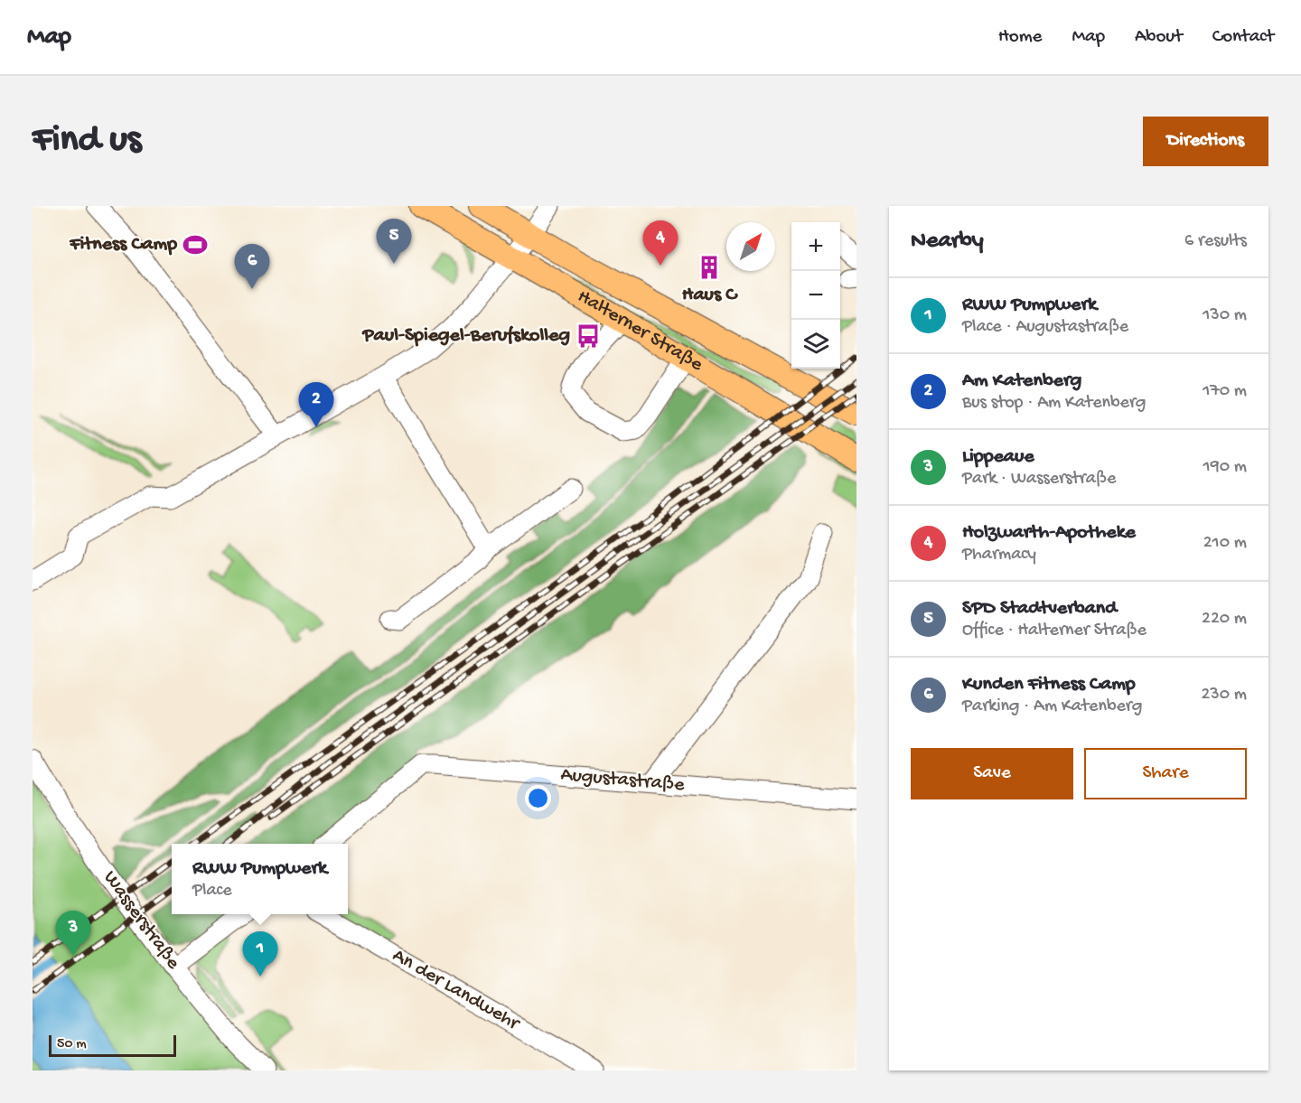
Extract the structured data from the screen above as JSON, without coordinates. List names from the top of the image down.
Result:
{
  "streets": {
    "main road": ["Halterner Straße"],
    "street": ["Augustastraße", "Wasserstraße", "An der Landwehr"]
  },
  "places": {
    "sports": ["Fitness Camp"],
    "building": ["Haus C"],
    "bus stop": ["Paul-Spiegel-Berufskolleg"]
  },
  "scale_bar": "50 m",
  "north": "top right",
  "page": {
    "header": "Map",
    "nav": [
      "Home",
      "Map",
      "About",
      "Contact"
    ],
    "buttons": [
      "Directions",
      ["Save", "Share"]
    ],
    "title": "Find us",
    "heading": ["Nearby", "6 results"],
    "pins": [
      "5",
      "4",
      "6",
      "2",
      "3",
      "1"
    ],
    "map_buttons": ["+", "−"],
    "list": [
      {
        "mark": "1",
        "name": "RWW Pumpwerk",
        "note": "Place · Augustastraße",
        "value": "130 m"
      },
      {
        "mark": "2",
        "name": "Am Katenberg",
        "note": "Bus stop · Am Katenberg",
        "value": "170 m"
      },
      {
        "mark": "3",
        "name": "Lippeaue",
        "note": "Park · Wasserstraße",
        "value": "190 m"
      },
      {
        "mark": "4",
        "name": "Holzwarth-Apotheke",
        "note": "Pharmacy",
        "value": "210 m"
      },
      {
        "mark": "5",
        "name": "SPD Stadtverband",
        "note": "Office · Halterner Straße",
        "value": "220 m"
      },
      {
        "mark": "6",
        "name": "Kunden Fitness Camp",
        "note": "Parking · Am Katenberg",
        "value": "230 m"
      }
    ],
    "popup": ["RWW Pumpwerk", "Place"],
    "scale": "50 m"
  }
}
